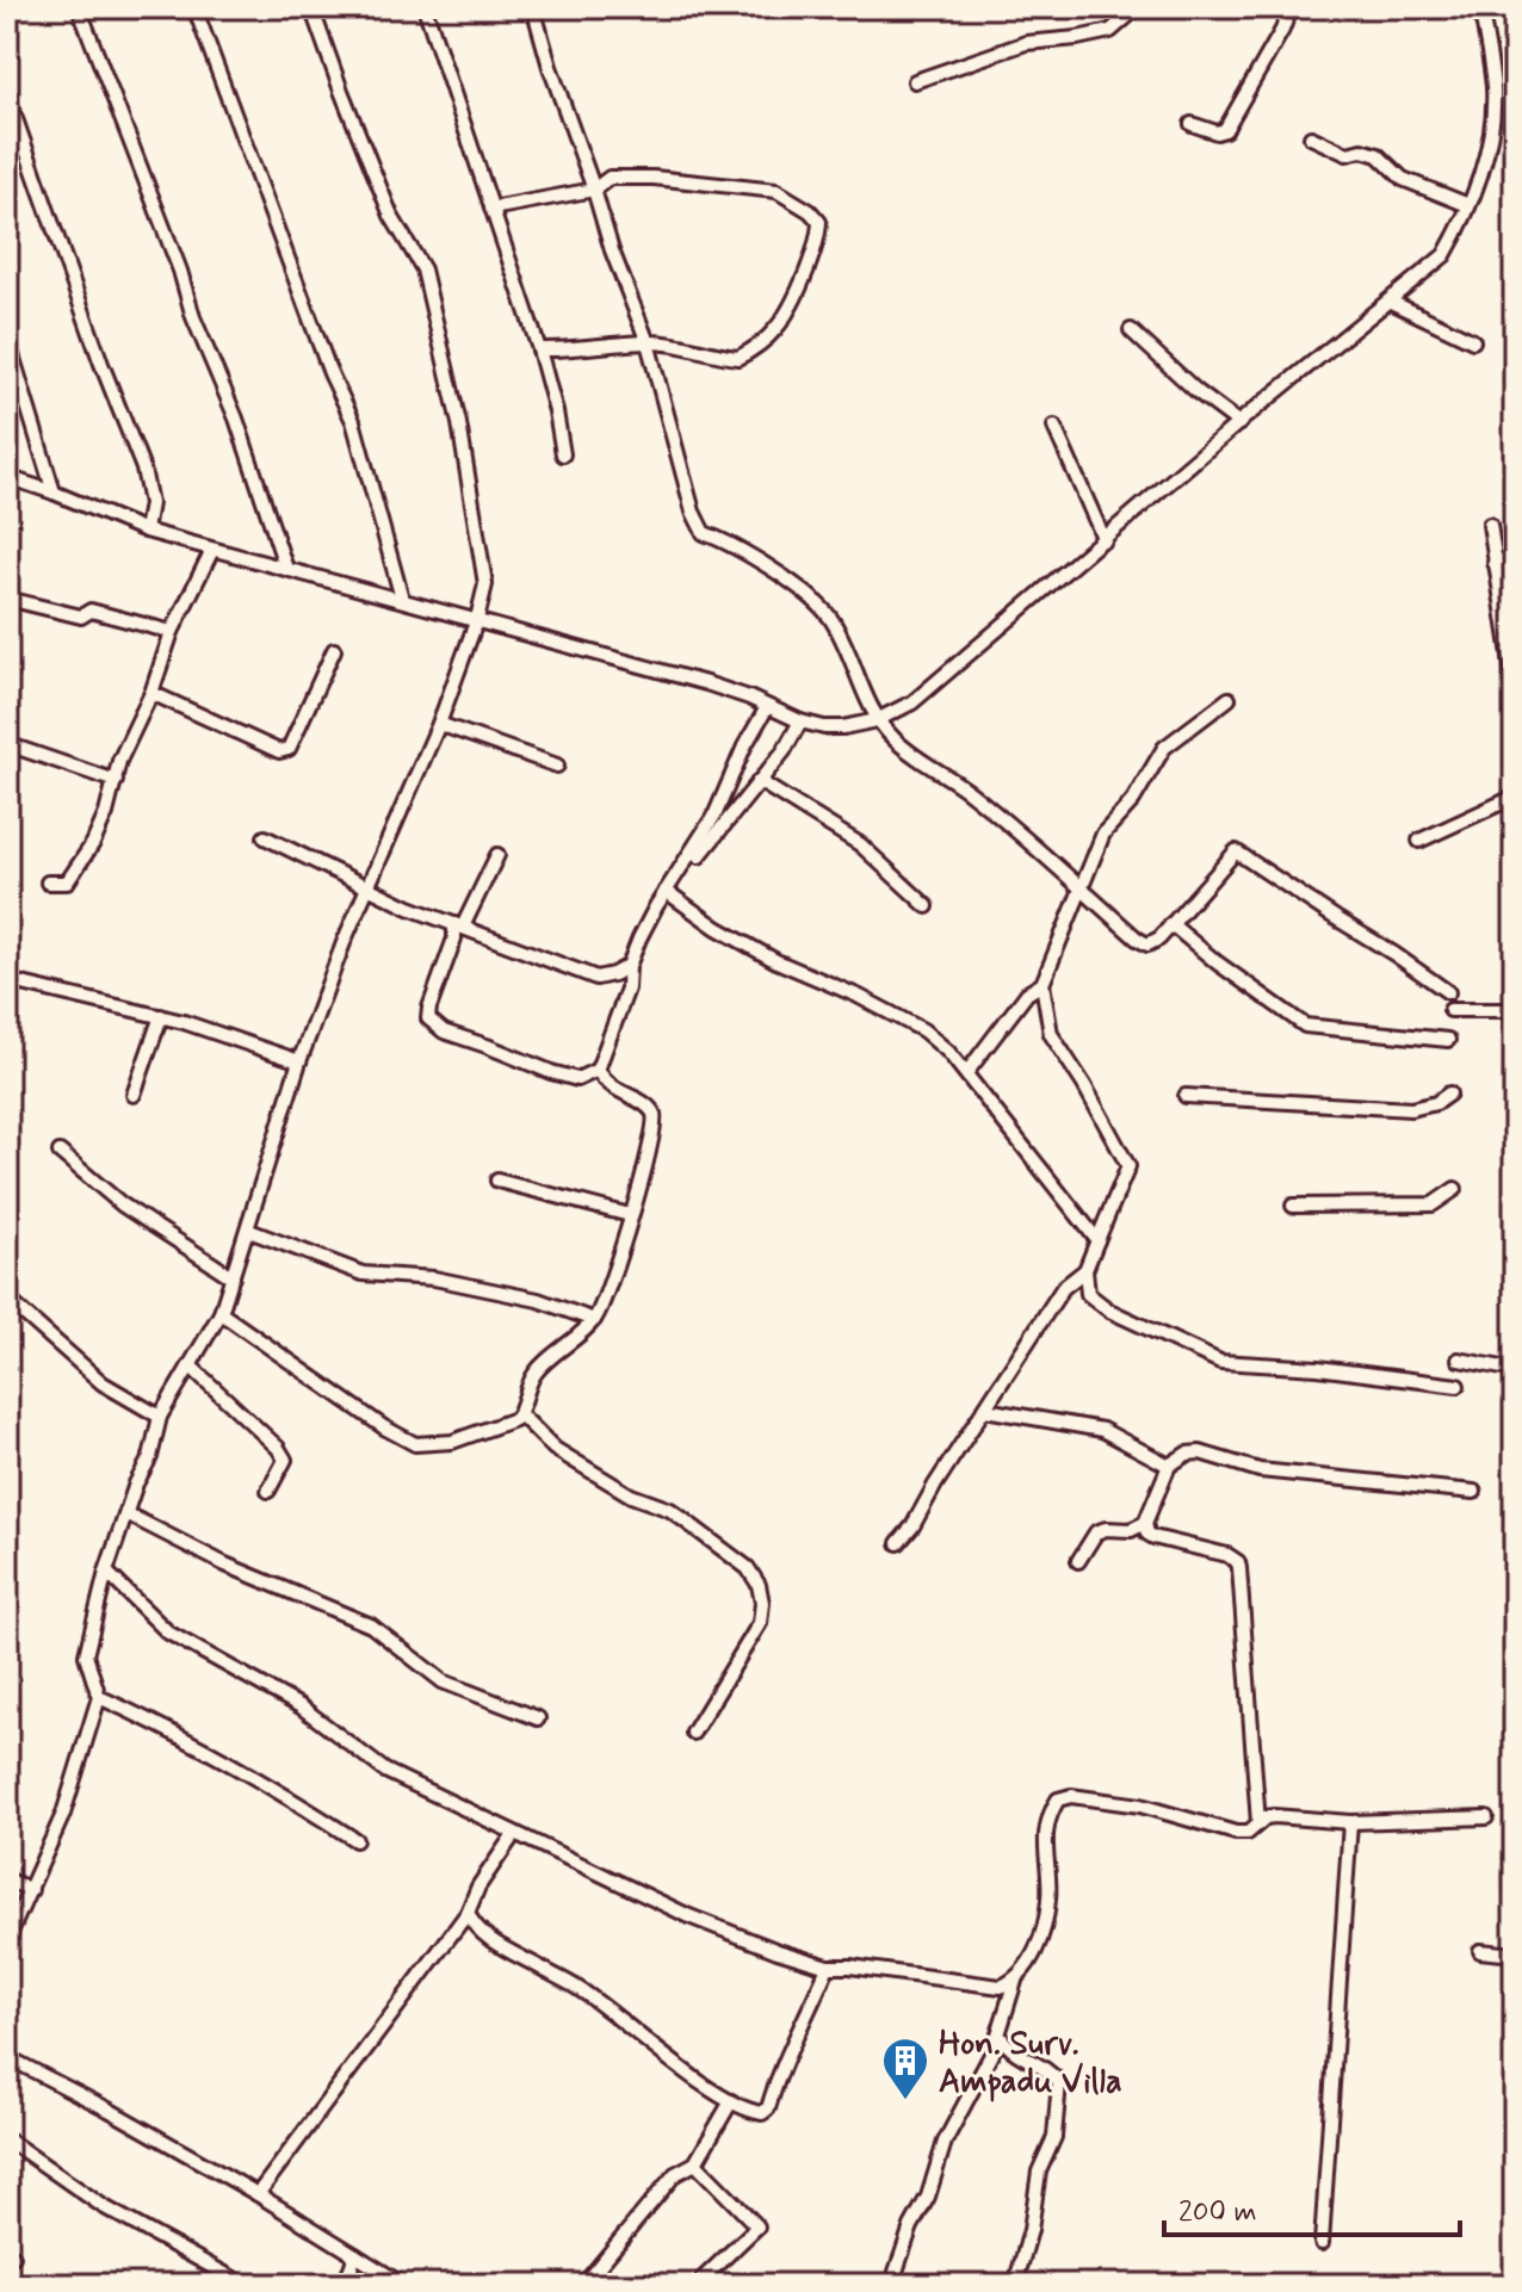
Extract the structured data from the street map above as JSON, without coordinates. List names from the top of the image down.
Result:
{
  "places": {
    "building": ["Hon. Surv. Ampadu Villa"]
  },
  "scale_bar": "200 m"
}
